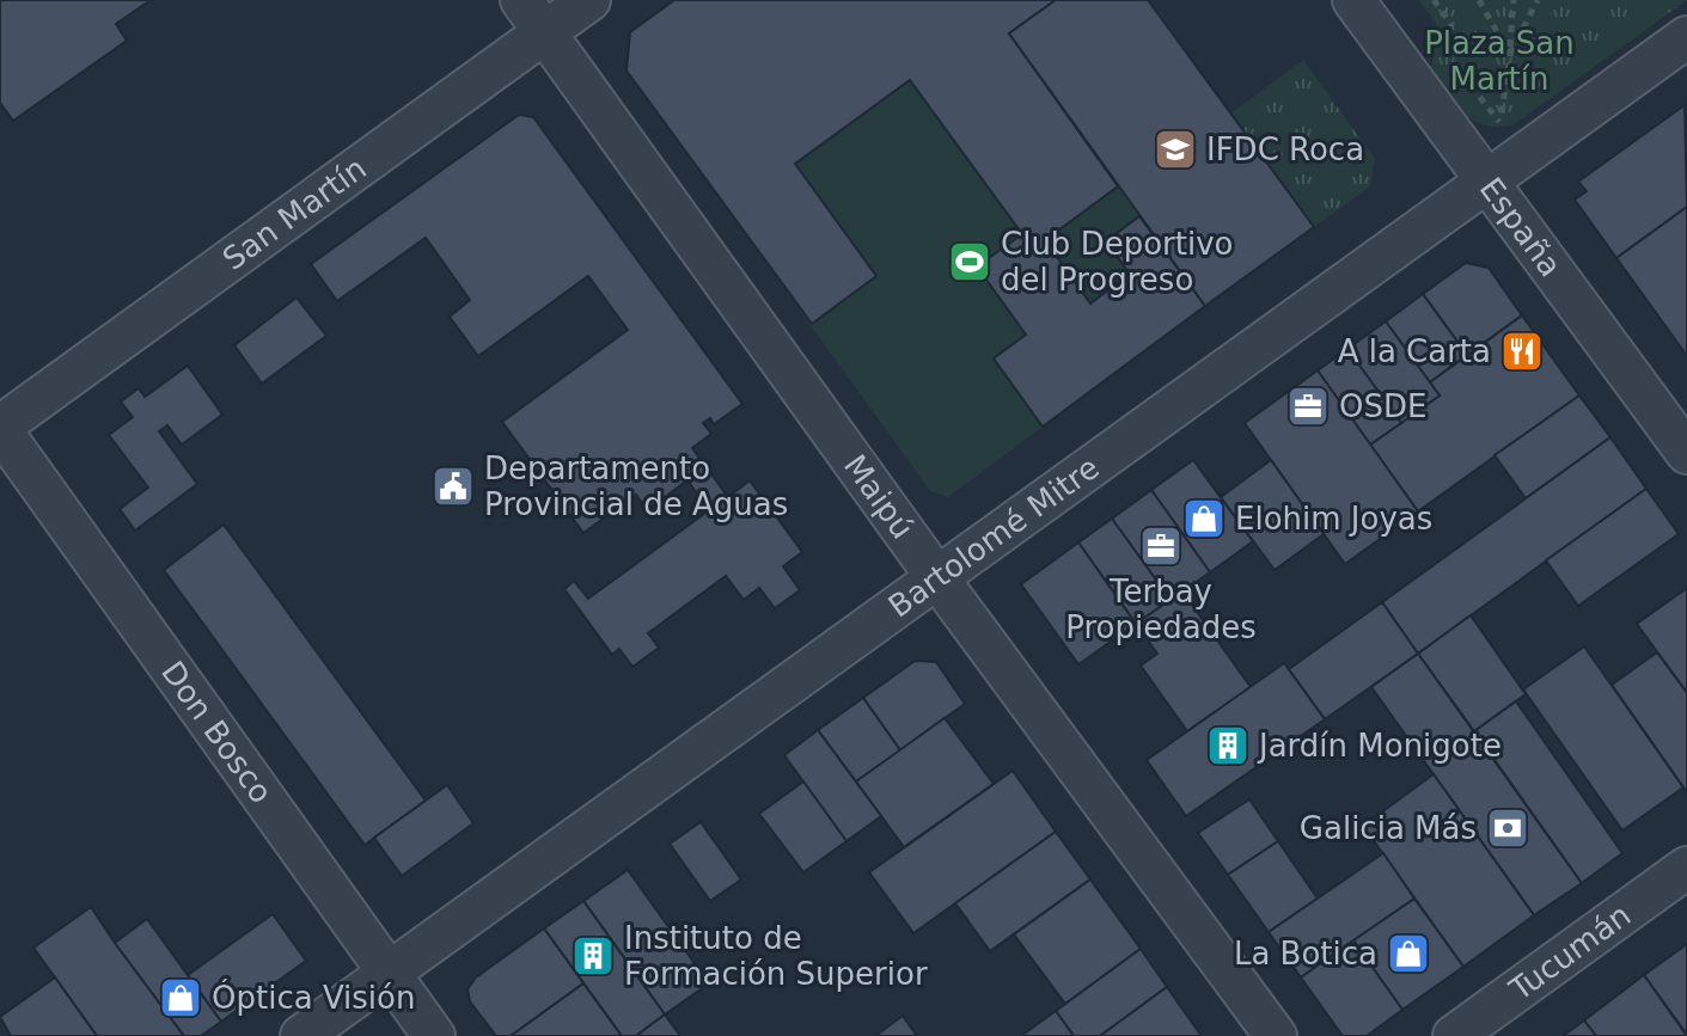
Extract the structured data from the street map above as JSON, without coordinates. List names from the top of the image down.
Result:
{
  "streets": {
    "street": [
      "San Martín",
      "España",
      "Maipú",
      "Bartolomé Mitre",
      "Don Bosco",
      "Tucumán"
    ]
  },
  "crossings": [
    ["San Martín", "Maipú"],
    ["San Martín", "Don Bosco"],
    ["España", "Bartolomé Mitre"],
    ["Maipú", "Bartolomé Mitre"],
    ["Bartolomé Mitre", "Don Bosco"]
  ],
  "parks": ["Plaza San Martín"],
  "places": {
    "school or university": ["IFDC Roca"],
    "sports": ["Club Deportivo del Progreso"],
    "restaurant": ["A la Carta"],
    "office": ["OSDE", "Terbay Propiedades"],
    "public building": ["Departamento Provincial de Aguas"],
    "shop": ["Elohim Joyas", "La Botica", "Óptica Visión"],
    "building": ["Jardín Monigote", "Instituto de Formación Superior"],
    "bank": ["Galicia Más"]
  }
}
